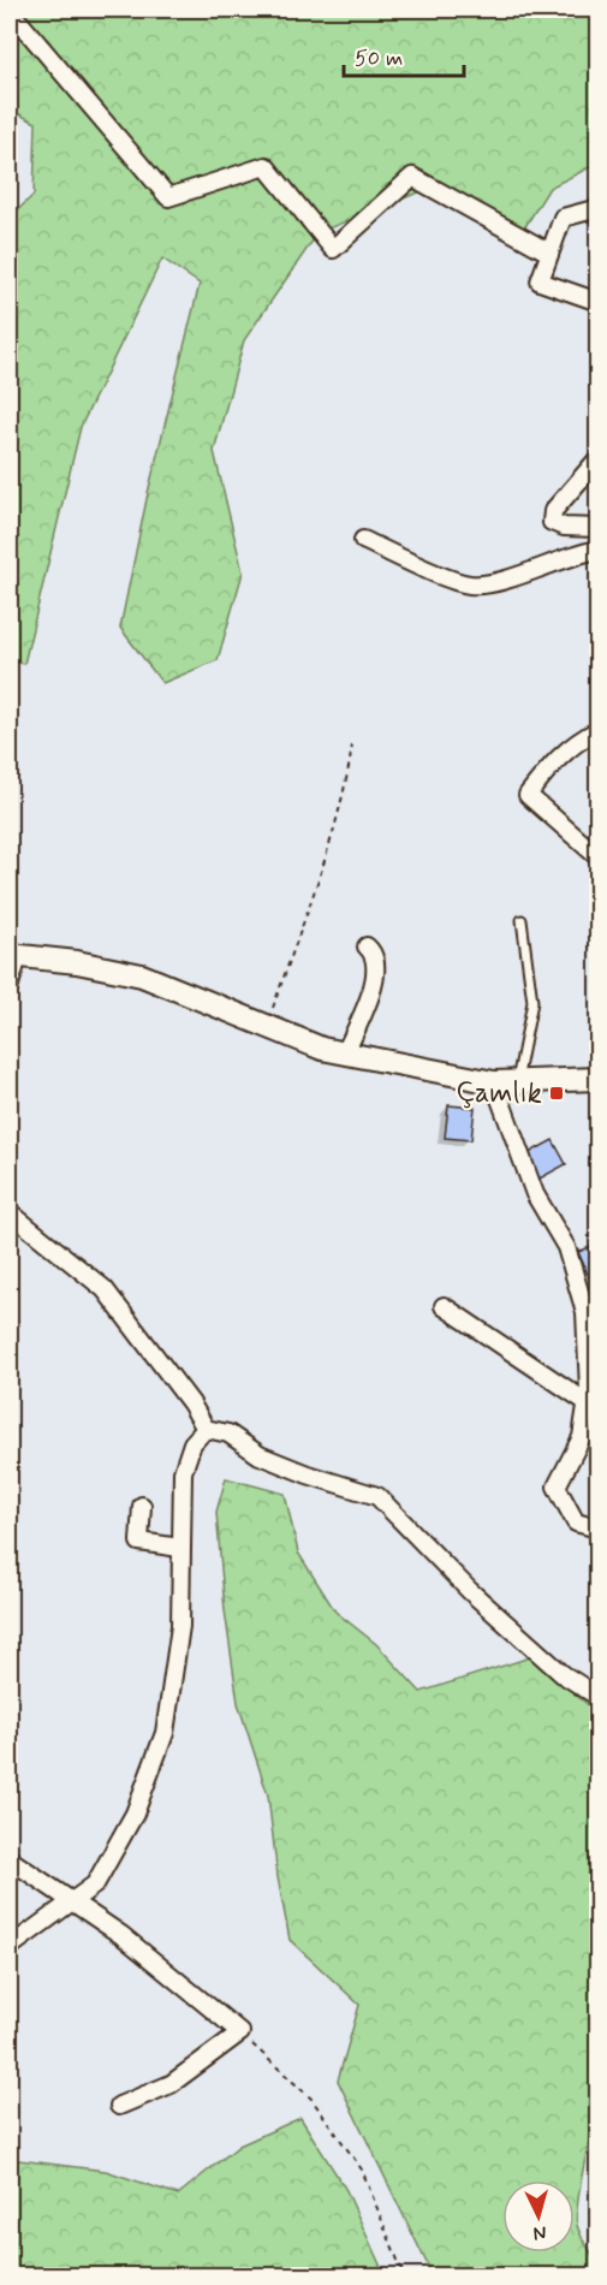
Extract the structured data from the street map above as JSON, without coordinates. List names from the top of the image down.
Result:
{
  "places": {
    "transit": ["Çamlık"]
  },
  "scale_bar": "50 m",
  "north": "bottom"
}
